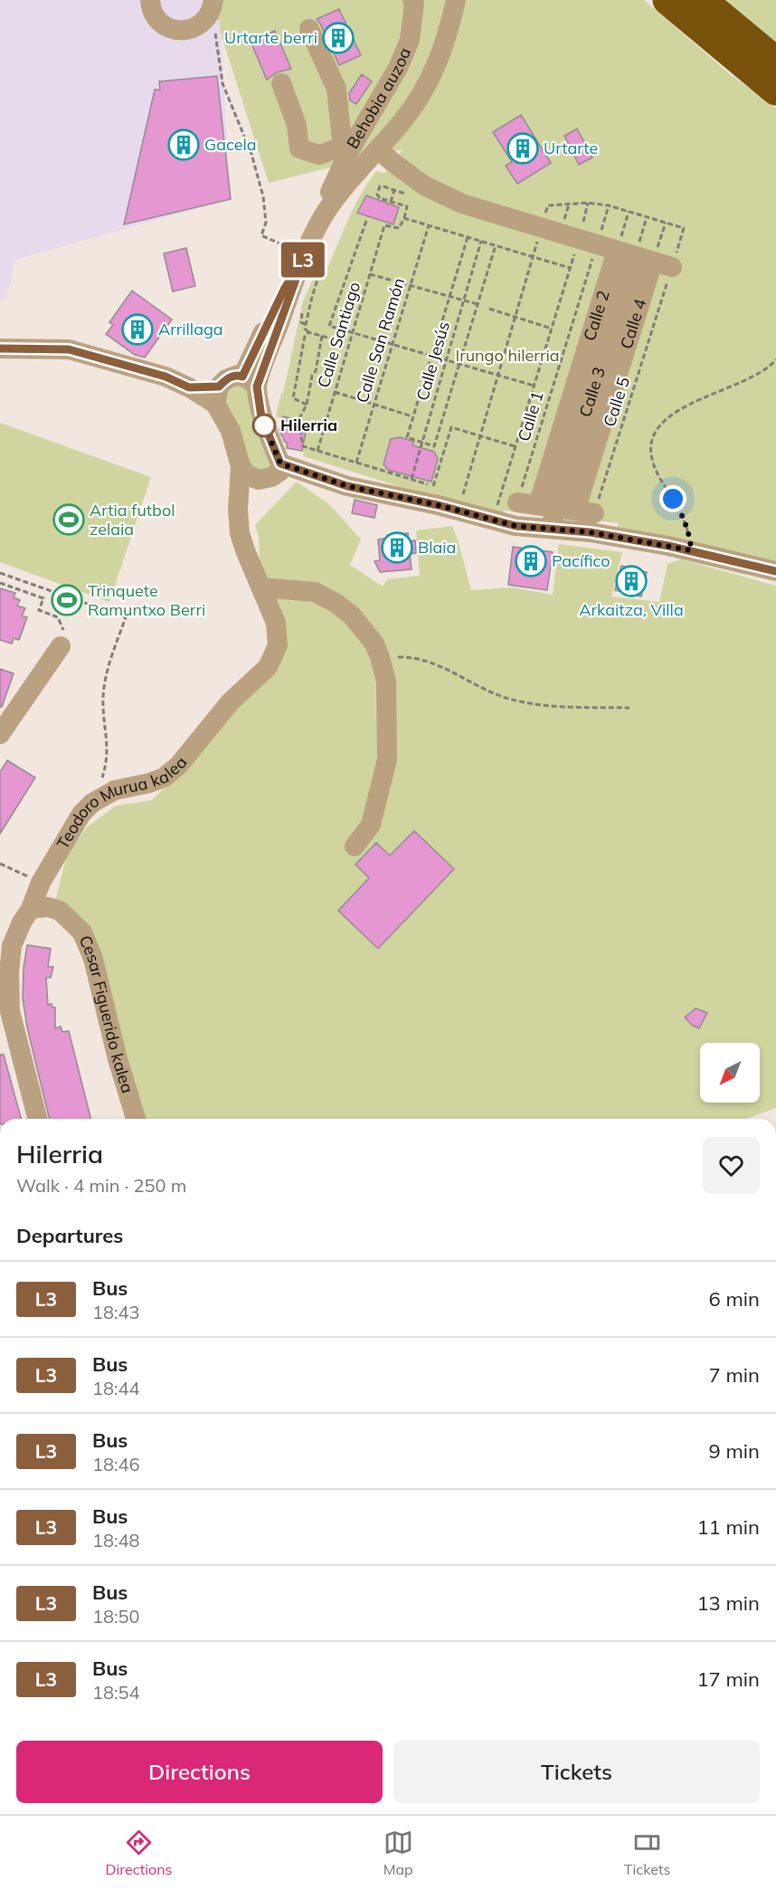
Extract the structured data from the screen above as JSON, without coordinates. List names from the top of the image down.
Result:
{
  "streets": {
    "street": [
      "Behobia auzoa",
      "Calle 2",
      "Calle 4",
      "Teodoro Murua kalea",
      "Cesar Figuerido kalea"
    ],
    "path": [
      "Calle Santiago",
      "Calle San Ramón",
      "Calle Jesús",
      "Calle 5",
      "Calle 1"
    ]
  },
  "crossings": [
    ["Calle 2", "Calle 4"],
    ["Calle 2", "Calle 5"],
    ["Calle 4", "Calle 5"],
    ["Teodoro Murua kalea", "Cesar Figuerido kalea"]
  ],
  "parks": ["Irungo hilerria"],
  "places": {
    "building": [
      "Urtarte berri",
      "Gacela",
      "Urtarte",
      "Arrillaga",
      "Blaia",
      "Pacífico",
      "Arkaitza, Villa"
    ],
    "other": ["Hilerria"],
    "sports": ["Artia futbol zelaia", "Trinquete Ramuntxo Berri"]
  },
  "lines": ["bus line L3"],
  "north": "bottom left",
  "page": {
    "on_map": "L3",
    "heading": [
      ["Hilerria", "Walk · 4 min · 250 m"],
      "Departures"
    ],
    "list": [
      {
        "mark": "L3",
        "name": "Bus",
        "note": "18:43",
        "value": "6 min"
      },
      {
        "mark": "L3",
        "name": "Bus",
        "note": "18:44",
        "value": "7 min"
      },
      {
        "mark": "L3",
        "name": "Bus",
        "note": "18:46",
        "value": "9 min"
      },
      {
        "mark": "L3",
        "name": "Bus",
        "note": "18:48",
        "value": "11 min"
      },
      {
        "mark": "L3",
        "name": "Bus",
        "note": "18:50",
        "value": "13 min"
      },
      {
        "mark": "L3",
        "name": "Bus",
        "note": "18:54",
        "value": "17 min"
      }
    ],
    "buttons": ["Directions", "Tickets"],
    "tabs": ["Directions", "Map", "Tickets"]
  }
}
